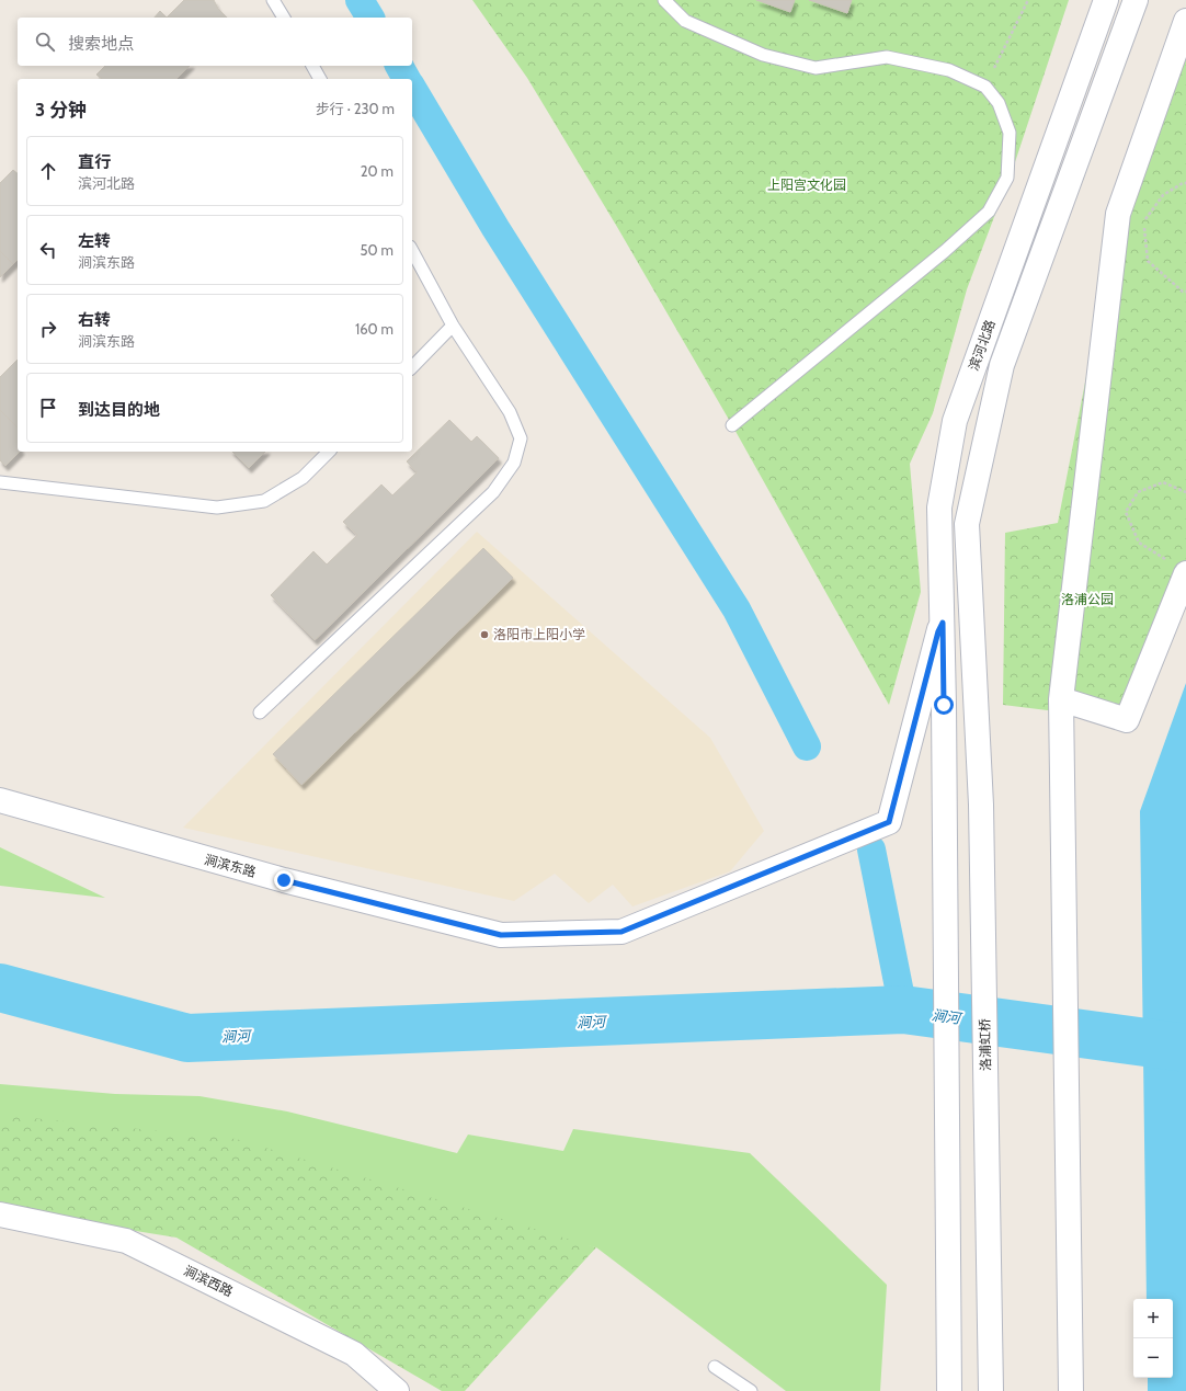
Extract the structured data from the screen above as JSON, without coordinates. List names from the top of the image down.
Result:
{
  "streets": {
    "street": [
      "滨河北路",
      "涧滨东路",
      "洛浦虹桥",
      "涧滨西路"
    ]
  },
  "crossings": [
    ["滨河北路", "涧滨东路"],
    ["滨河北路", "洛浦虹桥"]
  ],
  "water": ["涧河"],
  "parks": ["上阳宫文化园", "洛浦公园"],
  "places": ["洛阳市上阳小学"],
  "page": {
    "search": "搜索地点",
    "heading": ["3 分钟", "步行 · 230 m"],
    "list": [
      ["直行", "滨河北路", "20 m"],
      ["左转", "涧滨东路", "50 m"],
      ["右转", "涧滨东路", "160 m"],
      "到达目的地"
    ],
    "map_buttons": ["+", "−"]
  }
}
